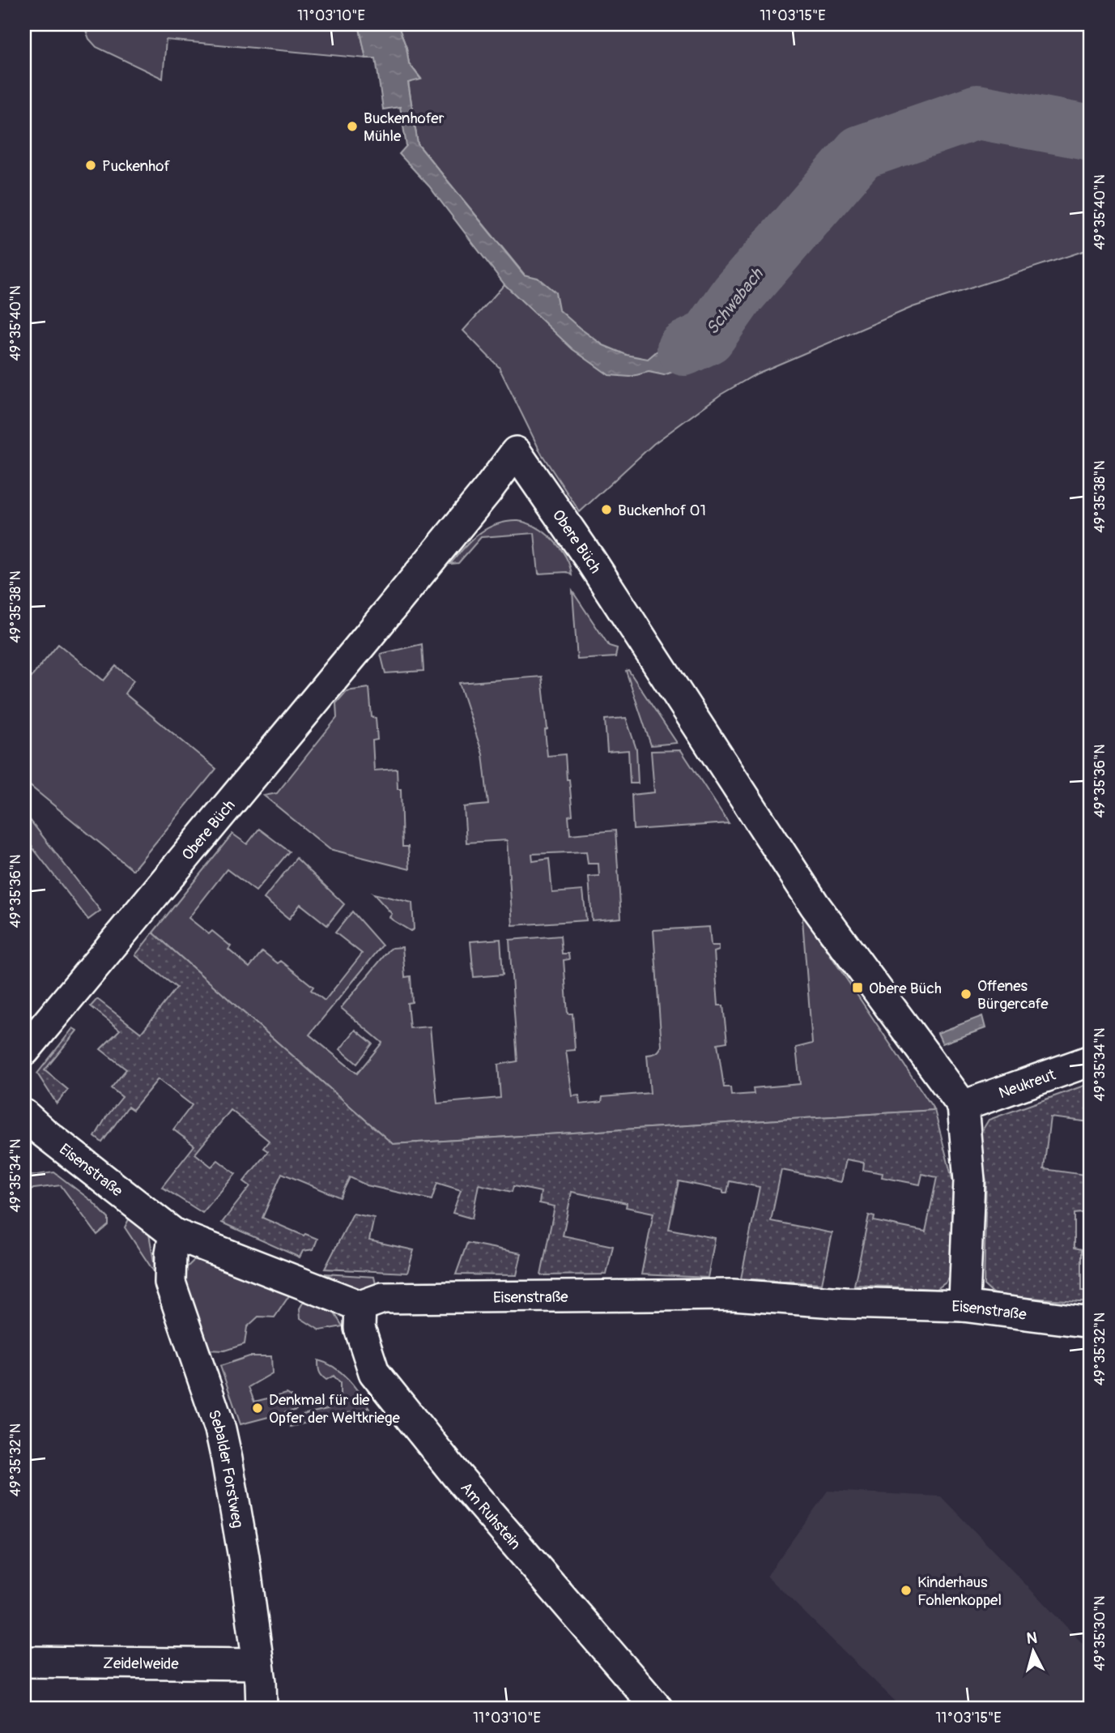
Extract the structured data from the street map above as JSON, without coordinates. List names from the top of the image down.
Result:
{
  "streets": {
    "street": [
      "Obere Büch",
      "Neukreut",
      "Eisenstraße",
      "Sebalder Forstweg",
      "Am Ruhstein",
      "Zeidelweide"
    ]
  },
  "crossings": [
    ["Obere Büch", "Neukreut"],
    ["Eisenstraße", "Sebalder Forstweg"],
    ["Eisenstraße", "Am Ruhstein"],
    ["Sebalder Forstweg", "Zeidelweide"]
  ],
  "water": ["Schwabach"],
  "places": {
    "other": [
      "Buckenhofer Mühle",
      "Puckenhof",
      "Buckenhof 01",
      "Offenes Bürgercafe",
      "Denkmal für die Opfer der Weltkriege",
      "Kinderhaus Fohlenkoppel"
    ],
    "transit": ["Obere Büch"]
  },
  "north": "top",
  "coordinates": [
    "11°03'10\"E",
    "11°03'15\"E",
    "49°35'40\"N",
    "49°35'38\"N",
    "49°35'36\"N",
    "49°35'34\"N",
    "49°35'32\"N",
    "49°35'30\"N"
  ]
}
